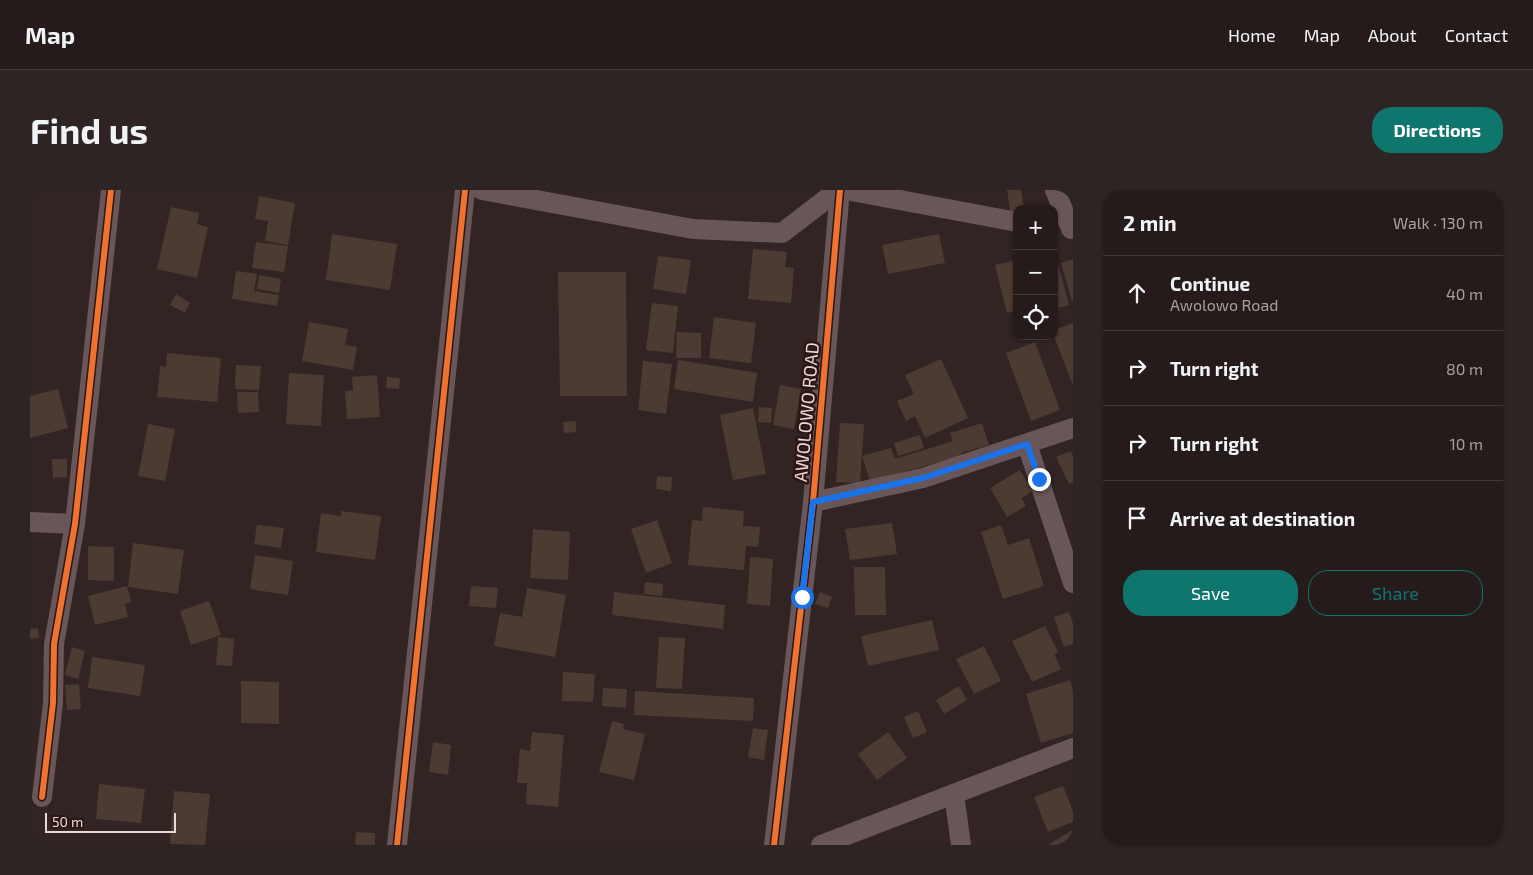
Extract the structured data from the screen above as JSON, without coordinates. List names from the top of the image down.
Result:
{
  "streets": {
    "street": ["AWOLOWO ROAD"]
  },
  "scale_bar": "50 m",
  "page": {
    "header": "Map",
    "nav": [
      "Home",
      "Map",
      "About",
      "Contact"
    ],
    "buttons": [
      "Directions",
      ["Save", "Share"]
    ],
    "title": "Find us",
    "heading": ["2 min", "Walk · 130 m"],
    "map_buttons": ["+", "−"],
    "list": [
      ["Continue", "Awolowo Road", "40 m"],
      ["Turn right", "80 m"],
      ["Turn right", "10 m"],
      "Arrive at destination"
    ],
    "scale": "50 m"
  }
}
